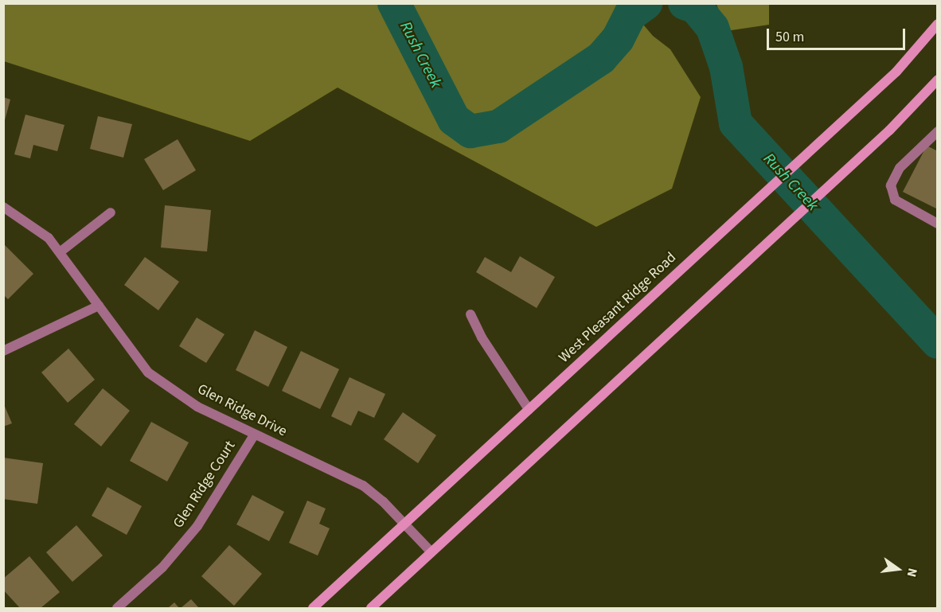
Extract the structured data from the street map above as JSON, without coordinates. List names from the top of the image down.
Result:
{
  "streets": {
    "main road": ["West Pleasant Ridge Road"],
    "street": ["Glen Ridge Drive", "Glen Ridge Court"]
  },
  "crossings": [
    ["West Pleasant Ridge Road", "Glen Ridge Drive"],
    ["Glen Ridge Drive", "Glen Ridge Court"]
  ],
  "water": ["Rush Creek"],
  "scale_bar": "50 m",
  "north": "right"
}
